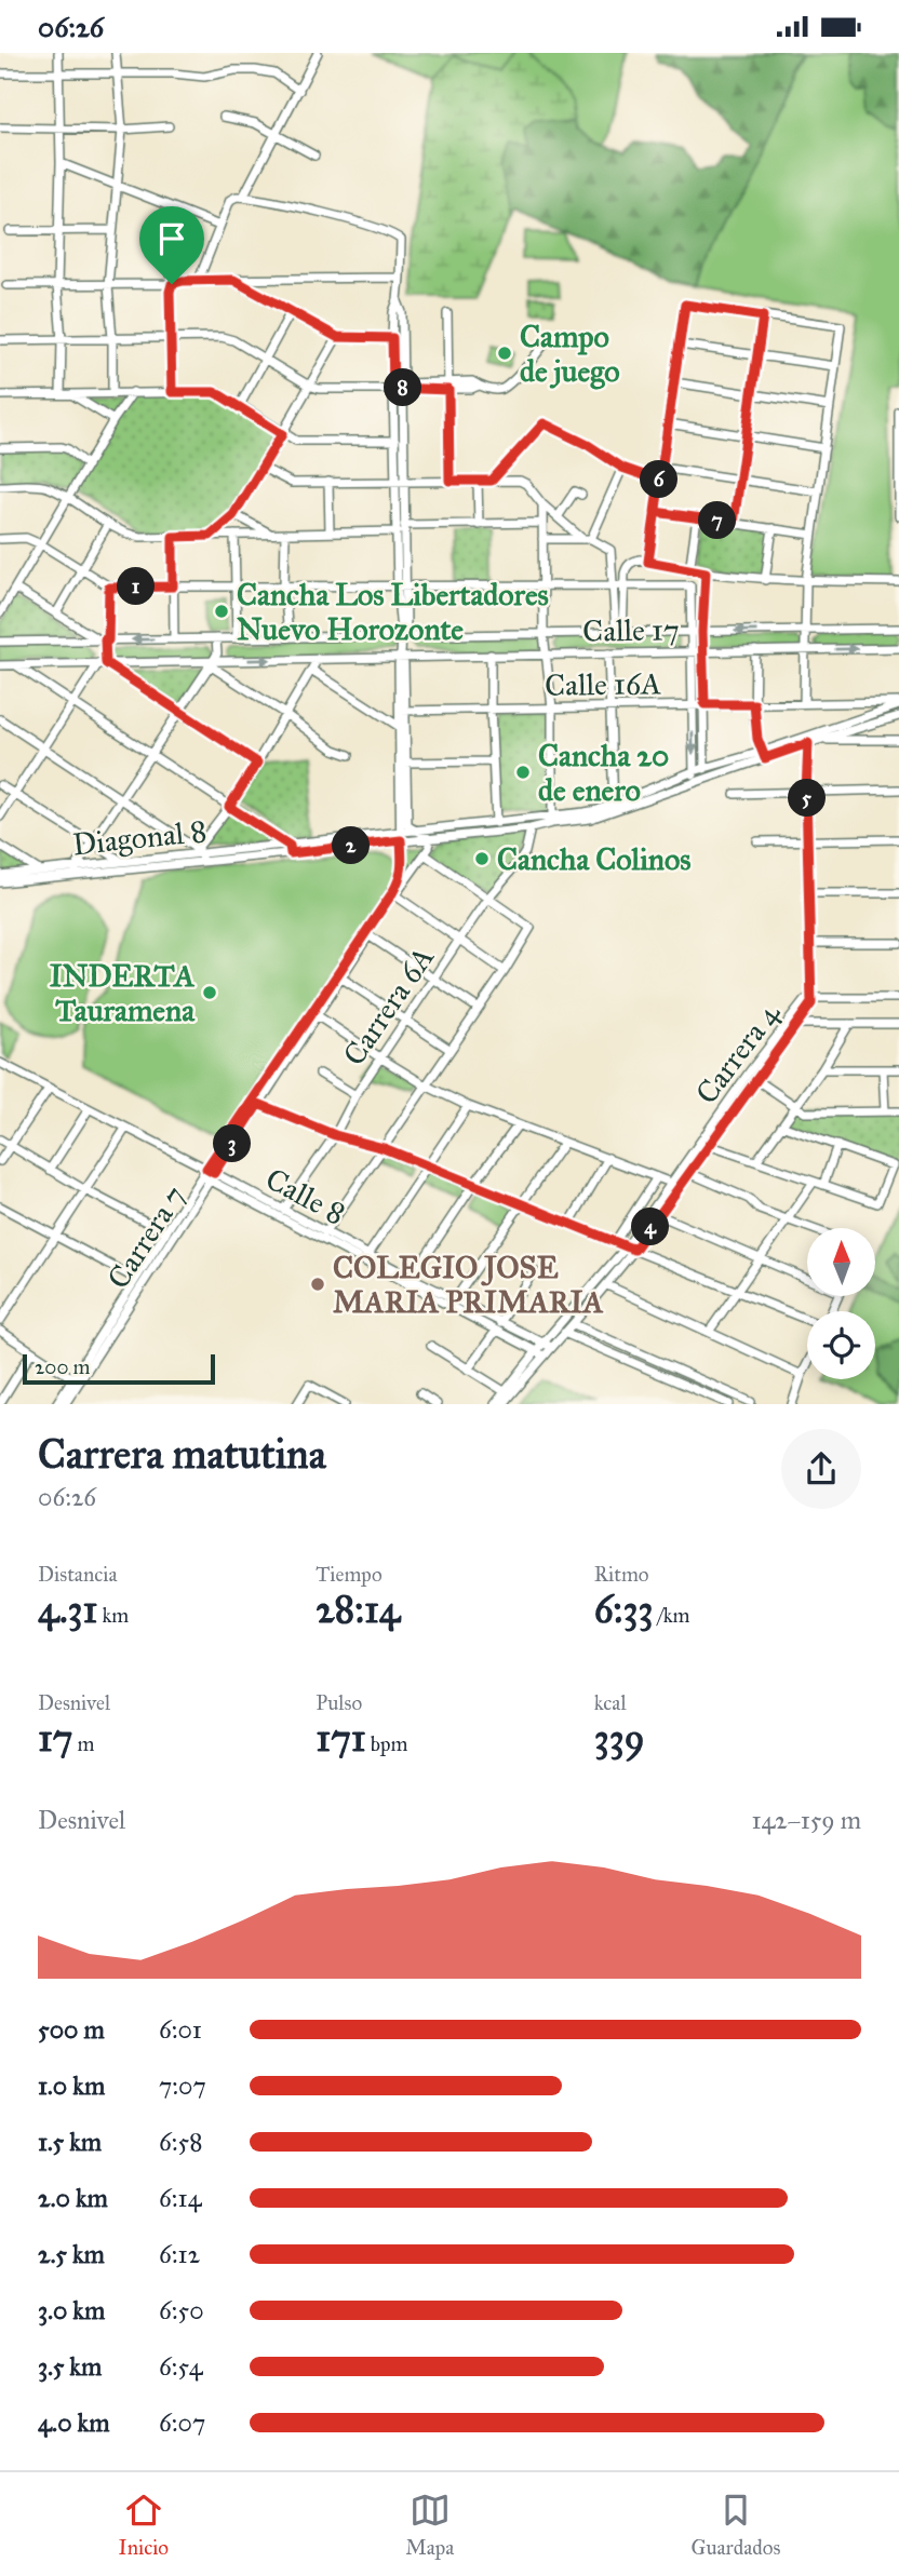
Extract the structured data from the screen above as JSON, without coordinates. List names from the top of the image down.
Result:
{
  "streets": {
    "street": [
      "Calle 17",
      "Calle 16A",
      "Diagonal 8",
      "Carrera 6A",
      "Carrera 4",
      "Calle 8",
      "Carrera 7"
    ]
  },
  "crossings": [
    ["Calle 17", "Carrera 7"],
    ["Calle 16A", "Diagonal 8"],
    ["Calle 16A", "Carrera 7"],
    ["Diagonal 8", "Carrera 6A"],
    ["Diagonal 8", "Carrera 7"],
    ["Carrera 6A", "Calle 8"],
    ["Carrera 4", "Calle 8"],
    ["Calle 8", "Carrera 7"]
  ],
  "places": [
    "Campo de juego",
    "Cancha Los Libertadores Nuevo Horozonte",
    "Cancha 20 de enero",
    "Cancha Colinos",
    "INDERTA Tauramena",
    "COLEGIO JOSE MARIA PRIMARIA"
  ],
  "scale_bar": "200 m",
  "north": "top",
  "page": {
    "status": "06:26",
    "pins": [
      "8",
      "6",
      "7",
      "1",
      "5",
      "2",
      "3",
      "4"
    ],
    "scale": "200 m",
    "heading": ["Carrera matutina", "06:26"],
    "stats": [
      ["Distancia", "4.31 km"],
      ["Tiempo", "28:14"],
      ["Ritmo", "6:33 /km"],
      ["Desnivel", "17 m"],
      ["Pulso", "171 bpm"],
      ["kcal", "339"]
    ],
    "chart": ["Desnivel", "142–159 m"],
    "list": [
      {
        "name": "500 m",
        "note": "6:01"
      },
      {
        "name": "1.0 km",
        "note": "7:07"
      },
      {
        "name": "1.5 km",
        "note": "6:58"
      },
      {
        "name": "2.0 km",
        "note": "6:14"
      },
      {
        "name": "2.5 km",
        "note": "6:12"
      },
      {
        "name": "3.0 km",
        "note": "6:50"
      },
      {
        "name": "3.5 km",
        "note": "6:54"
      },
      {
        "name": "4.0 km",
        "note": "6:07"
      }
    ],
    "tabs": ["Inicio", "Mapa", "Guardados"]
  }
}
